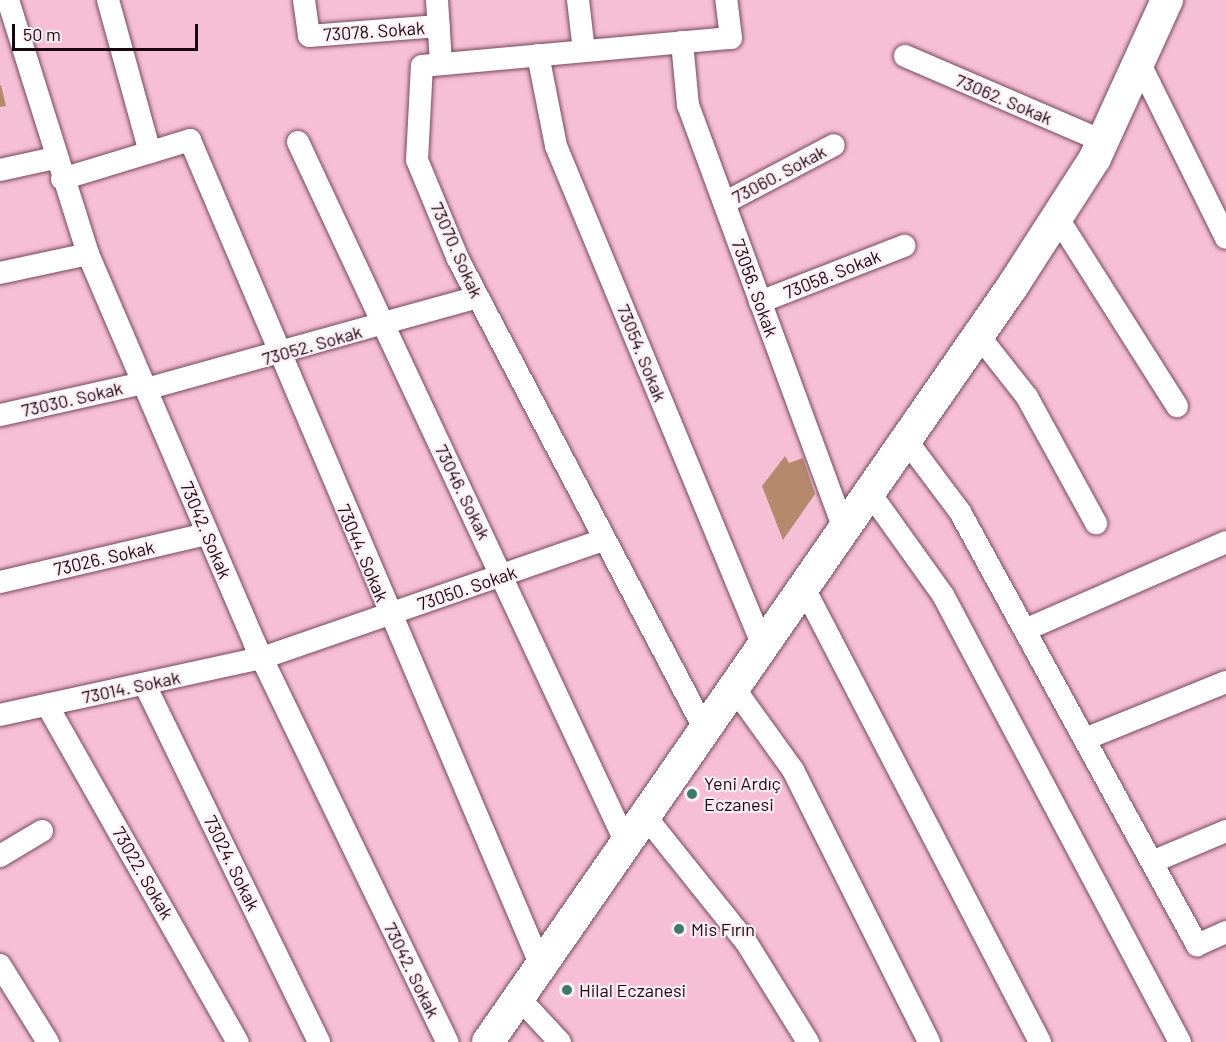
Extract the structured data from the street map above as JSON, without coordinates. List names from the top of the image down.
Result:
{
  "streets": {
    "street": [
      "73078. Sokak",
      "73062. Sokak",
      "73060. Sokak",
      "73070. Sokak",
      "73058. Sokak",
      "73056. Sokak",
      "73052. Sokak",
      "73054. Sokak",
      "73030. Sokak",
      "73046. Sokak",
      "73042. Sokak",
      "73044. Sokak",
      "73026. Sokak",
      "73050. Sokak",
      "73014. Sokak",
      "73024. Sokak",
      "73022. Sokak"
    ]
  },
  "crossings": [
    ["73060. Sokak", "73056. Sokak"],
    ["73070. Sokak", "73056. Sokak"],
    ["73070. Sokak", "73052. Sokak"],
    ["73070. Sokak", "73054. Sokak"],
    ["73070. Sokak", "73050. Sokak"],
    ["73058. Sokak", "73056. Sokak"],
    ["73052. Sokak", "73030. Sokak"],
    ["73052. Sokak", "73046. Sokak"],
    ["73052. Sokak", "73042. Sokak"],
    ["73052. Sokak", "73044. Sokak"],
    ["73030. Sokak", "73042. Sokak"],
    ["73046. Sokak", "73050. Sokak"],
    ["73042. Sokak", "73026. Sokak"],
    ["73042. Sokak", "73050. Sokak"],
    ["73042. Sokak", "73014. Sokak"],
    ["73044. Sokak", "73050. Sokak"],
    ["73050. Sokak", "73014. Sokak"],
    ["73014. Sokak", "73024. Sokak"],
    ["73014. Sokak", "73022. Sokak"]
  ],
  "places": ["Yeni Ardıç Eczanesi", "Mis Fırın", "Hilal Eczanesi"],
  "scale_bar": "50 m"
}
